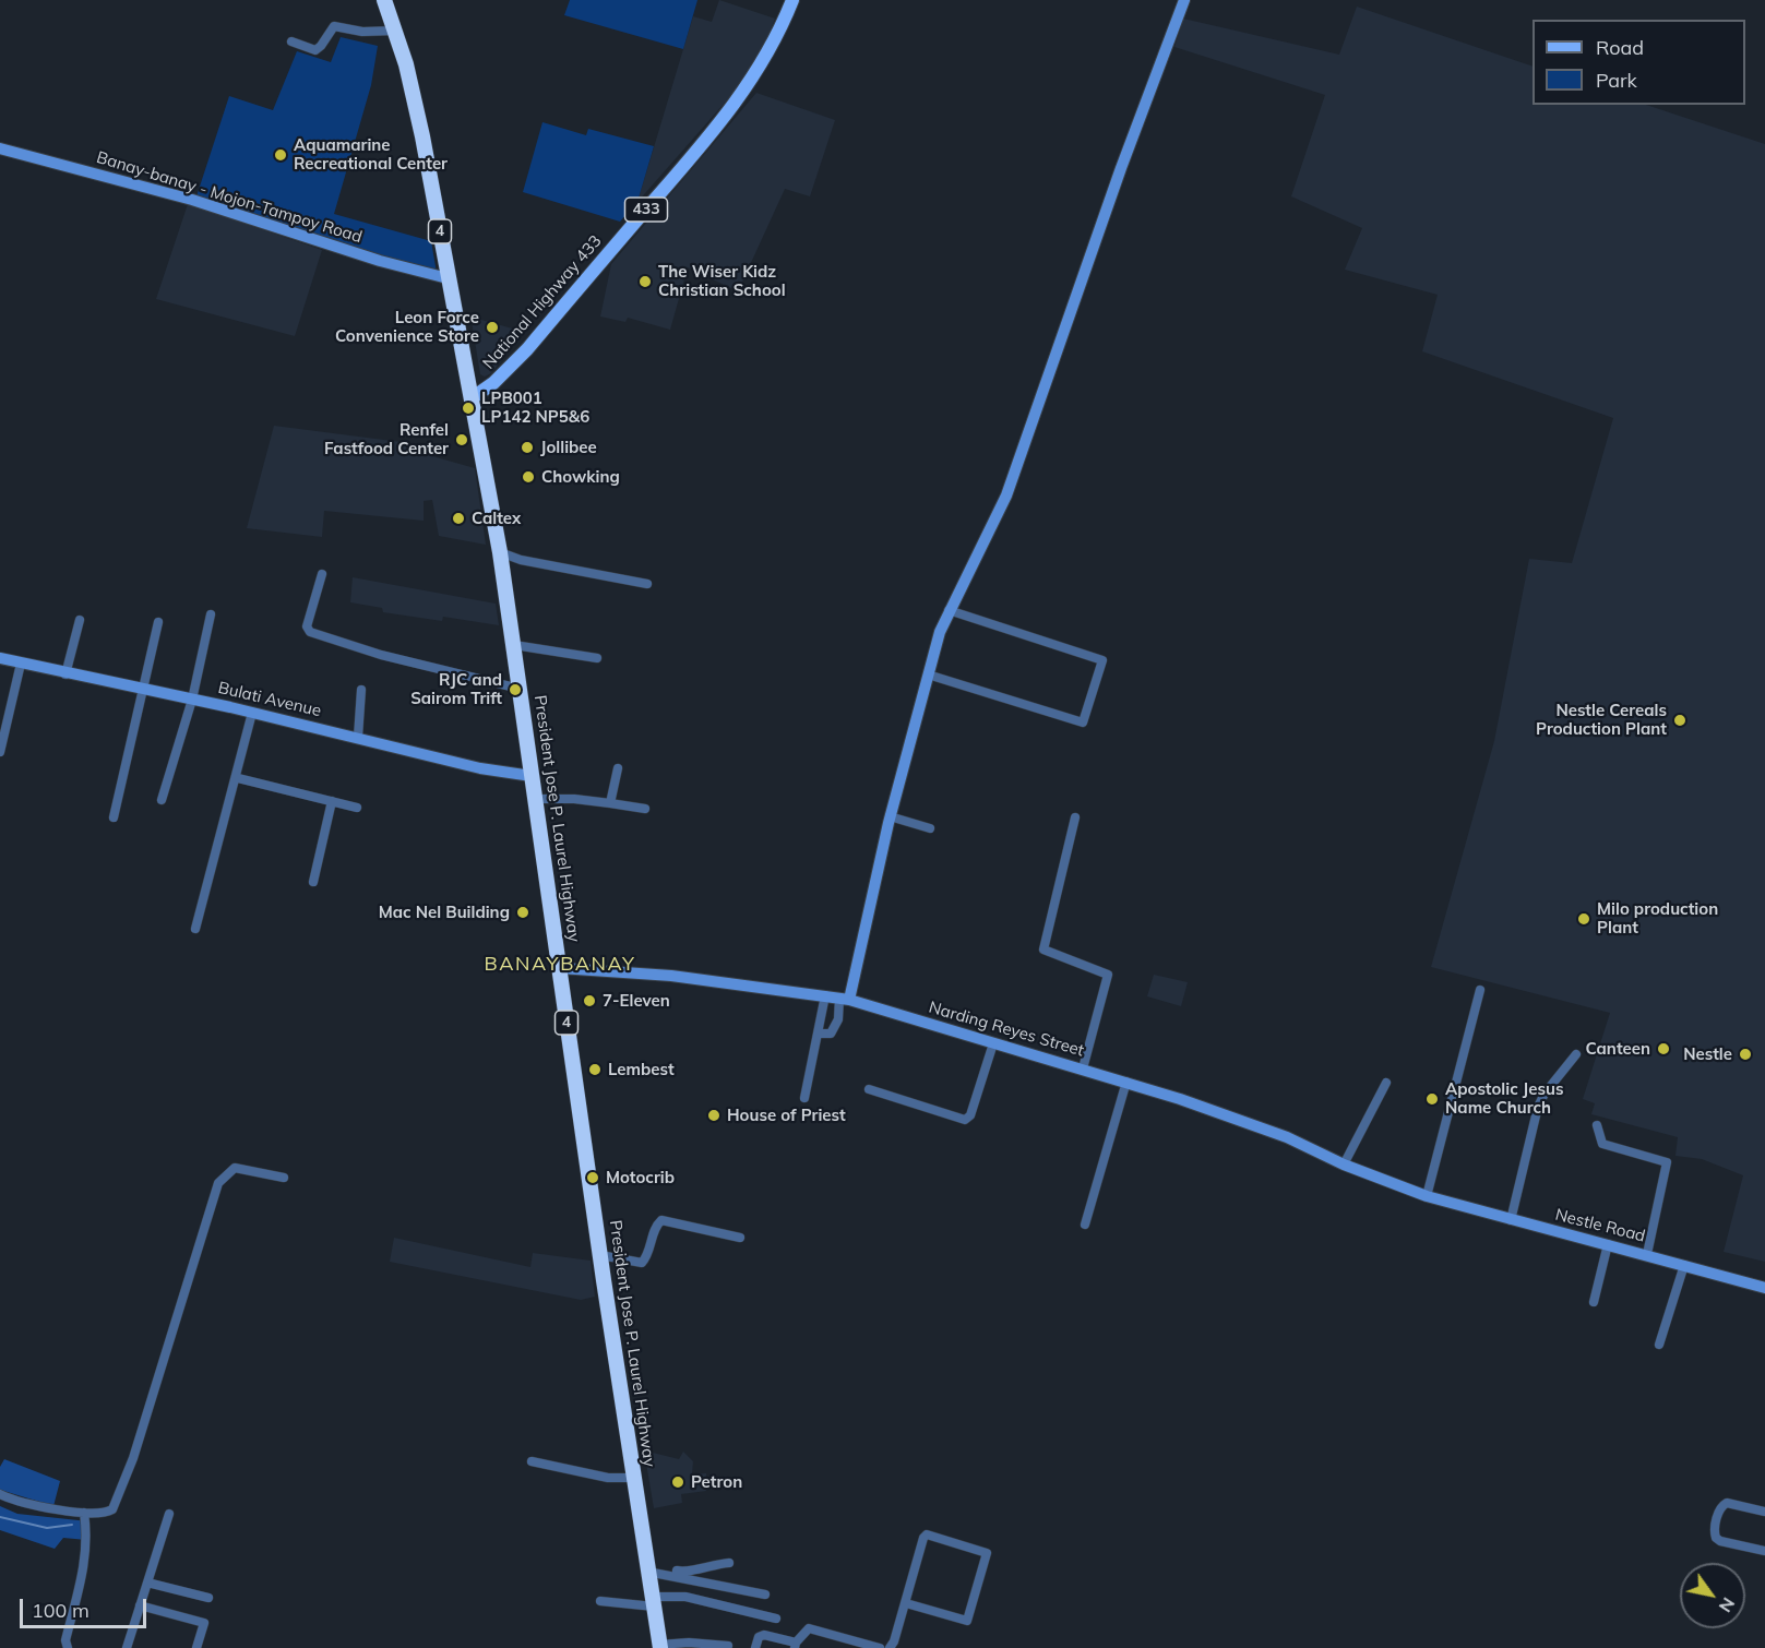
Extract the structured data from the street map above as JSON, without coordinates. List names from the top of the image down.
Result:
{
  "streets": {
    "highway": ["4", "President Jose P. Laurel Highway"],
    "main road": ["433", "National Highway 433"],
    "street": [
      "Banay-banay - Mojon-Tampoy Road",
      "Bulati Avenue",
      "Narding Reyes Street",
      "Nestle Road"
    ]
  },
  "crossings": [
    ["Banay-banay - Mojon-Tampoy Road", "President Jose P. Laurel Highway"],
    ["National Highway 433", "President Jose P. Laurel Highway"],
    ["Bulati Avenue", "President Jose P. Laurel Highway"],
    ["President Jose P. Laurel Highway", "Narding Reyes Street"],
    ["Narding Reyes Street", "Nestle Road"]
  ],
  "districts": ["BANAYBANAY"],
  "places": [
    "Aquamarine Recreational Center",
    "The Wiser Kidz Christian School",
    "Leon Force Convenience Store",
    "LPB001 LP142 NP5&6",
    "Renfel Fastfood Center",
    "Jollibee",
    "Chowking",
    "Caltex",
    "RJC and Sairom Trift",
    "Nestle Cereals Production Plant",
    "Mac Nel Building",
    "Milo production Plant",
    "7-Eleven",
    "Canteen",
    "Nestle",
    "Lembest",
    "Apostolic Jesus Name Church",
    "House of Priest",
    "Motocrib",
    "Petron"
  ],
  "legend": ["Road", "Park"],
  "scale_bar": "100 m",
  "north": "bottom right"
}
